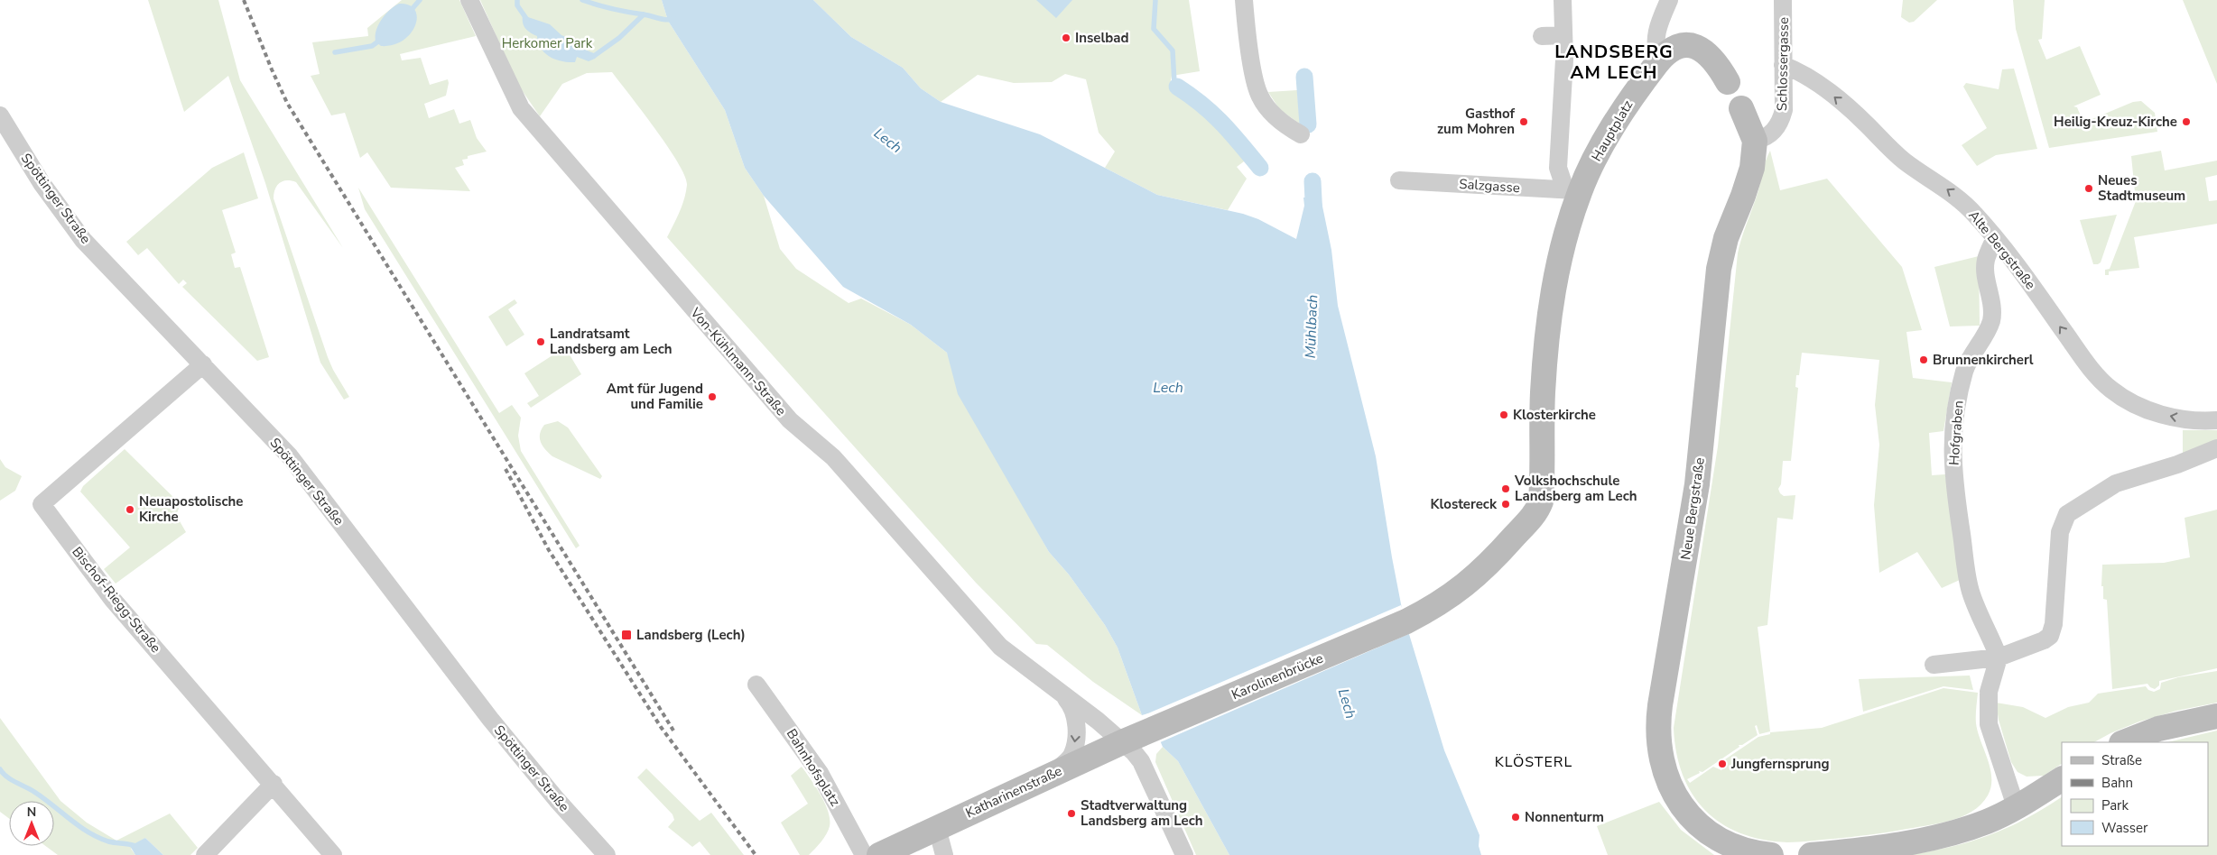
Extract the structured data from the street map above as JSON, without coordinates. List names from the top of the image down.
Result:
{
  "streets": {
    "main road": [
      "Hauptplatz",
      "Neue Bergstraße",
      "Karolinenbrücke",
      "Katharinenstraße"
    ],
    "street": [
      "Schlossergasse",
      "Salzgasse",
      "Spöttinger Straße",
      "Alte Bergstraße",
      "Von-Kühlmann-Straße",
      "Hofgraben",
      "Bischof-Riegg-Straße",
      "Bahnhofsplatz"
    ]
  },
  "crossings": [
    ["Schlossergasse", "Alte Bergstraße"],
    ["Schlossergasse", "Neue Bergstraße"],
    ["Hauptplatz", "Salzgasse"],
    ["Hauptplatz", "Karolinenbrücke"],
    ["Spöttinger Straße", "Bischof-Riegg-Straße"],
    ["Alte Bergstraße", "Hofgraben"],
    ["Von-Kühlmann-Straße", "Katharinenstraße"],
    ["Karolinenbrücke", "Katharinenstraße"]
  ],
  "one_way": ["Alte Bergstraße"],
  "districts": ["LANDSBERG AM LECH", "KLÖSTERL"],
  "water": ["Lech", "Mühlbach"],
  "parks": ["Herkomer Park"],
  "places": {
    "other": [
      "Inselbad",
      "Gasthof zum Mohren",
      "Heilig-Kreuz-Kirche",
      "Neues Stadtmuseum",
      "Landratsamt Landsberg am Lech",
      "Brunnenkircherl",
      "Amt für Jugend und Familie",
      "Klosterkirche",
      "Volkshochschule Landsberg am Lech",
      "Klostereck",
      "Neuapostolische Kirche",
      "Jungfernsprung",
      "Stadtverwaltung Landsberg am Lech",
      "Nonnenturm"
    ],
    "transit": ["Landsberg (Lech)"]
  },
  "legend": [
    "Straße",
    "Bahn",
    "Park",
    "Wasser"
  ],
  "north": "top"
}
